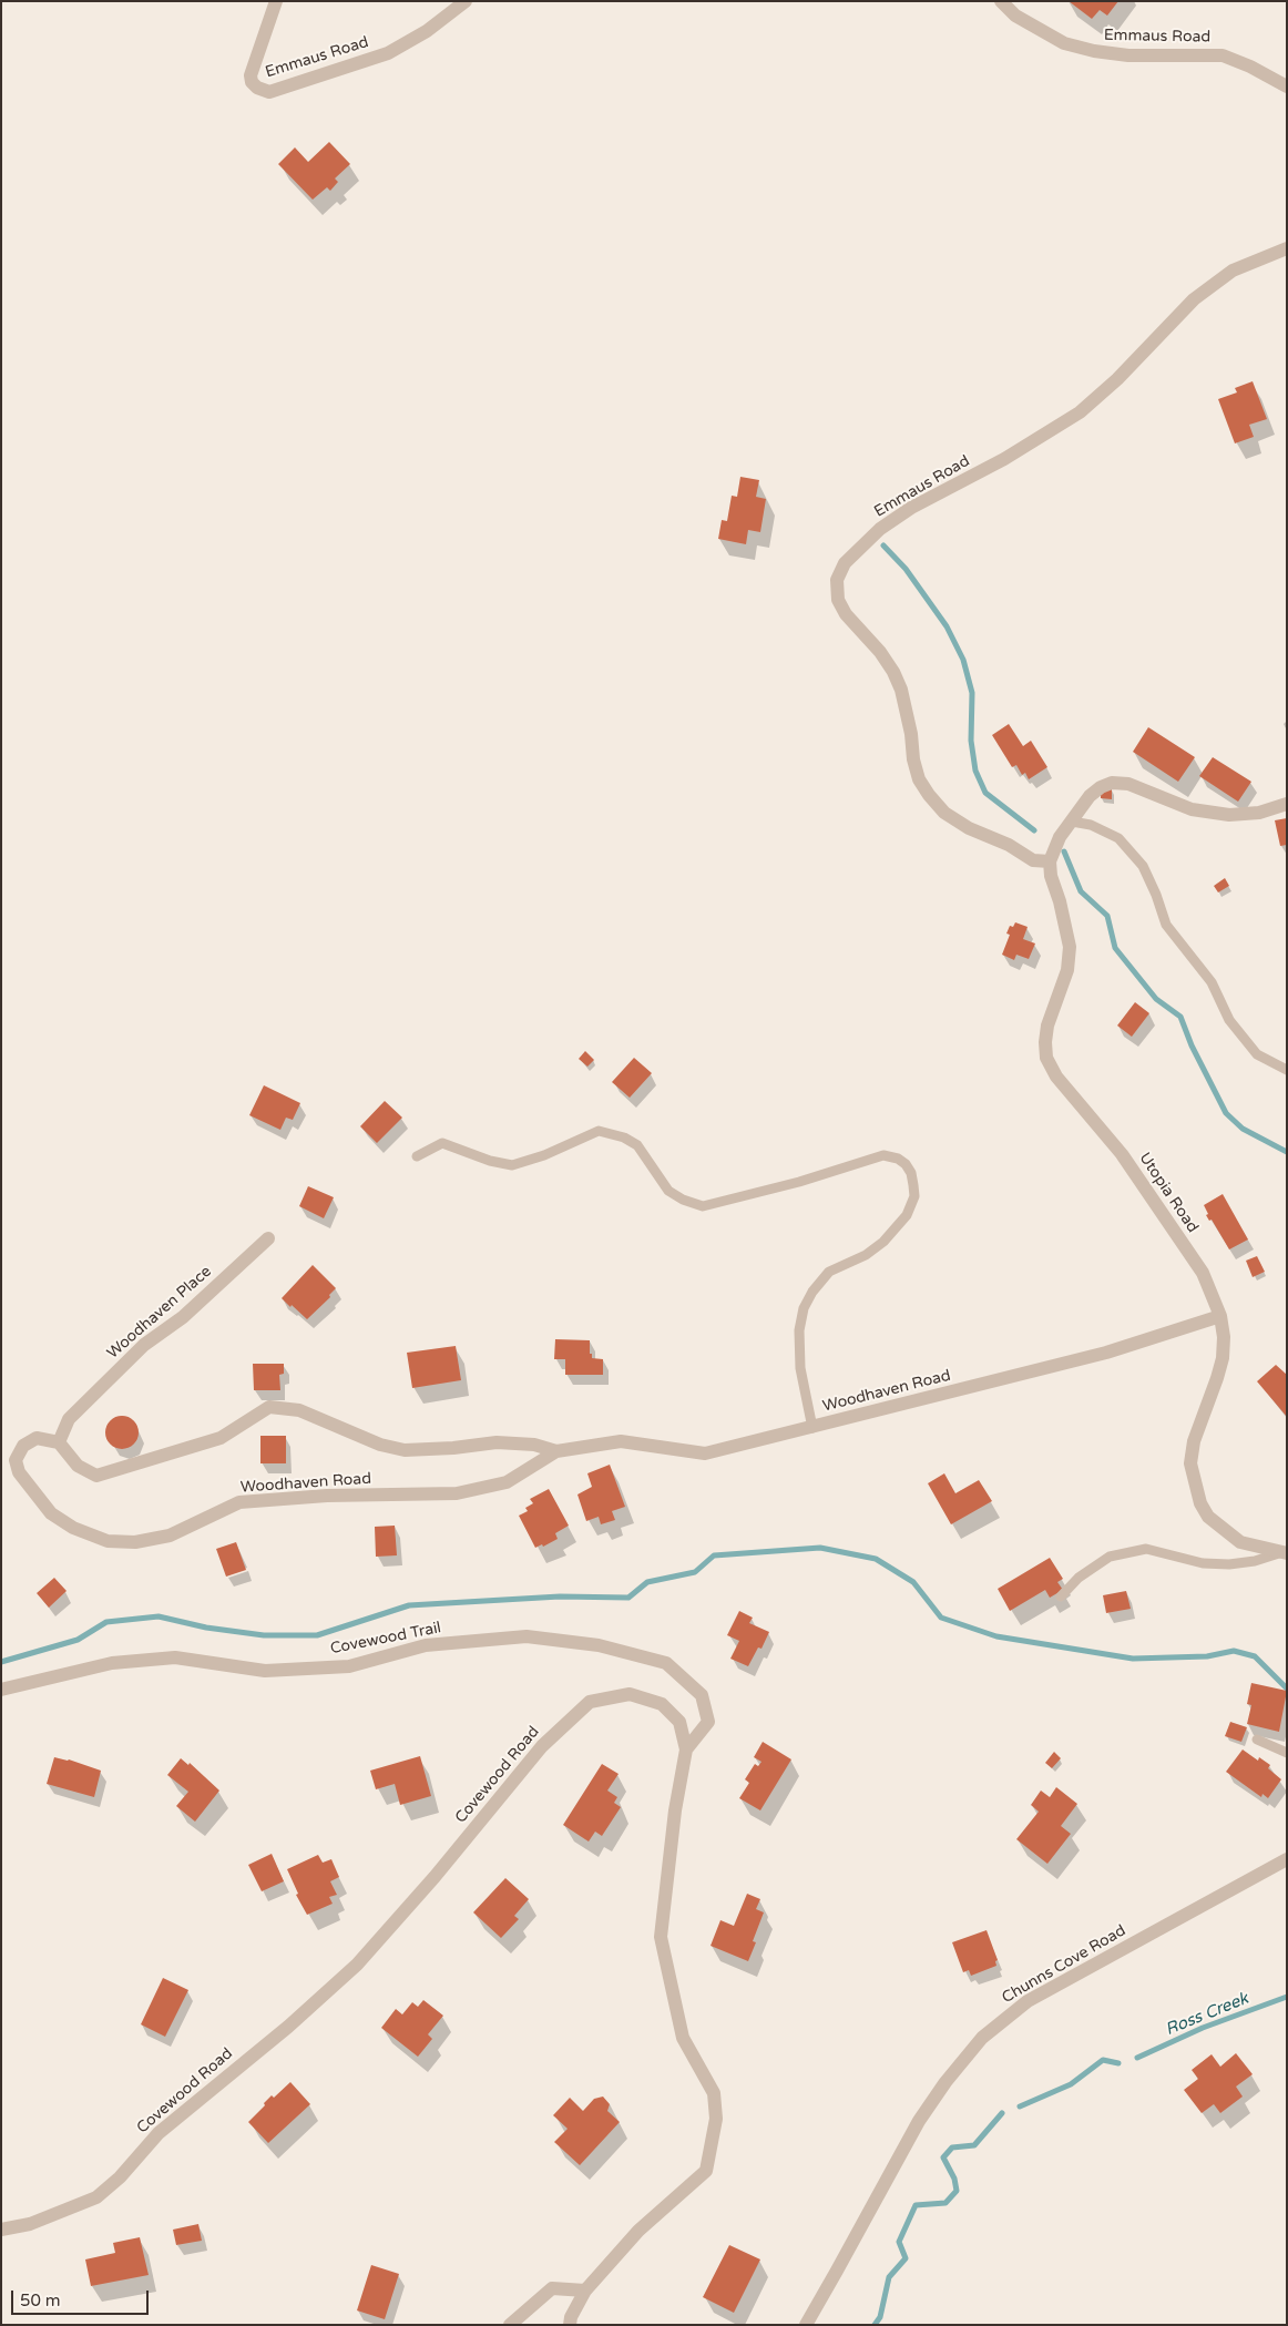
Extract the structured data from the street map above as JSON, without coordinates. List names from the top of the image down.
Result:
{
  "streets": {
    "street": [
      "Emmaus Road",
      "Utopia Road",
      "Woodhaven Place",
      "Woodhaven Road",
      "Covewood Trail",
      "Covewood Road",
      "Chunns Cove Road"
    ]
  },
  "crossings": [
    ["Emmaus Road", "Utopia Road"],
    ["Utopia Road", "Woodhaven Road"],
    ["Woodhaven Place", "Woodhaven Road"],
    ["Covewood Trail", "Covewood Road"]
  ],
  "water": ["Ross Creek"],
  "scale_bar": "50 m"
}
